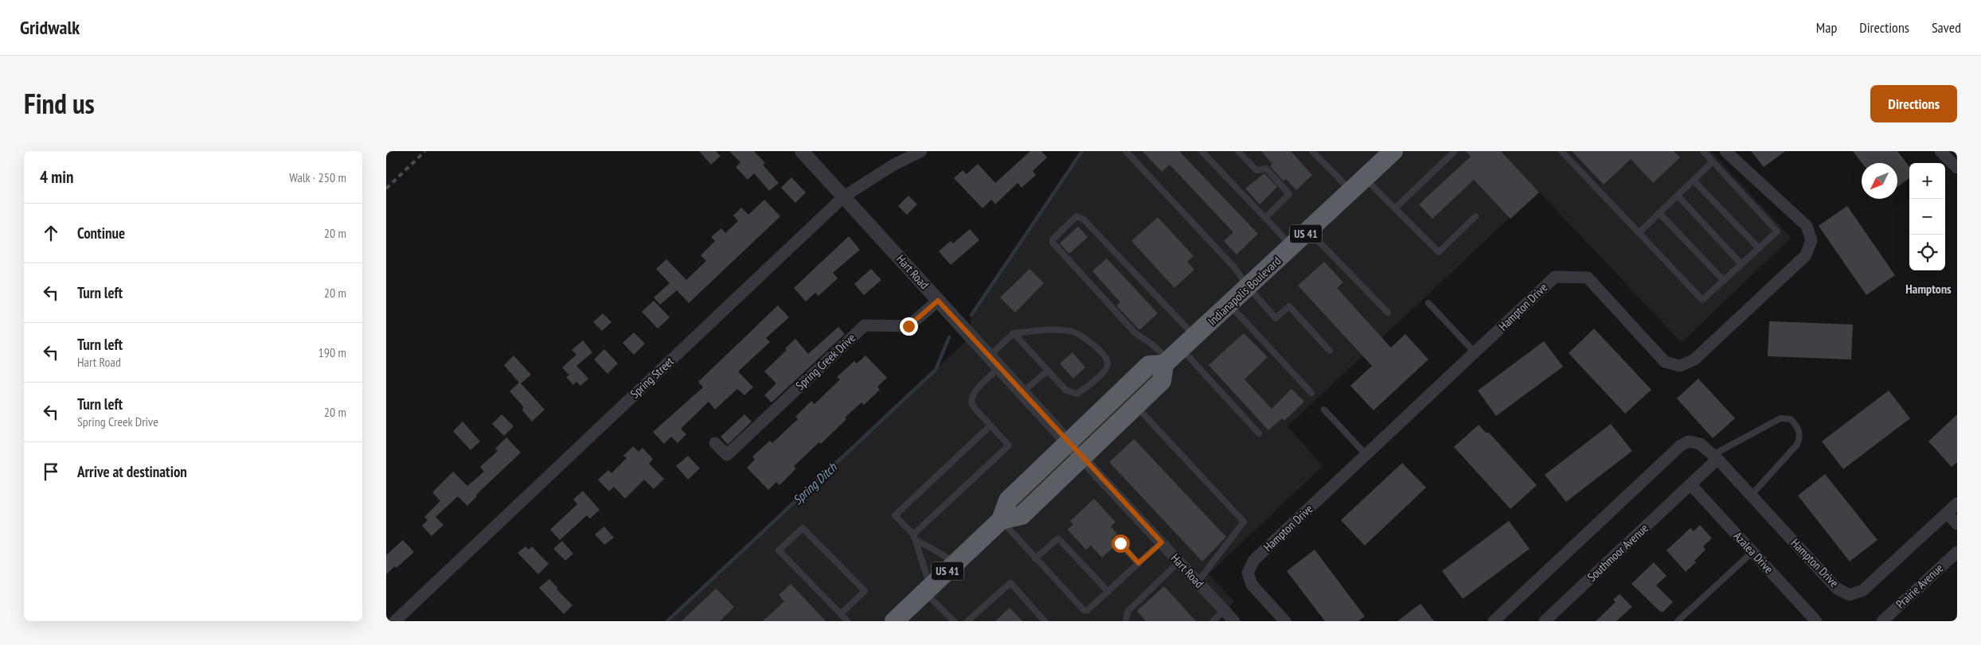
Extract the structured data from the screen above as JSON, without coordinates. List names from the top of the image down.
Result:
{
  "streets": {
    "highway": ["US 41", "Indianapolis Boulevard"],
    "street": [
      "Hart Road",
      "Hampton Drive",
      "Spring Creek Drive",
      "Spring Street",
      "Southmoor Avenue",
      "Azalea Drive",
      "Prairie Avenue"
    ]
  },
  "crossings": [
    ["Hart Road", "Indianapolis Boulevard"],
    ["Hart Road", "Spring Creek Drive"],
    ["Hart Road", "Spring Street"],
    ["Southmoor Avenue", "Azalea Drive"]
  ],
  "districts": ["Hamptons"],
  "water": ["Spring Ditch"],
  "north": "bottom left",
  "page": {
    "header": "Gridwalk",
    "nav": ["Map", "Directions", "Saved"],
    "title": "Find us",
    "buttons": "Directions",
    "heading": ["4 min", "Walk · 250 m"],
    "map_buttons": ["+", "−"],
    "list": [
      ["Continue", "20 m"],
      ["Turn left", "20 m"],
      ["Turn left", "Hart Road", "190 m"],
      ["Turn left", "Spring Creek Drive", "20 m"],
      "Arrive at destination"
    ]
  }
}
